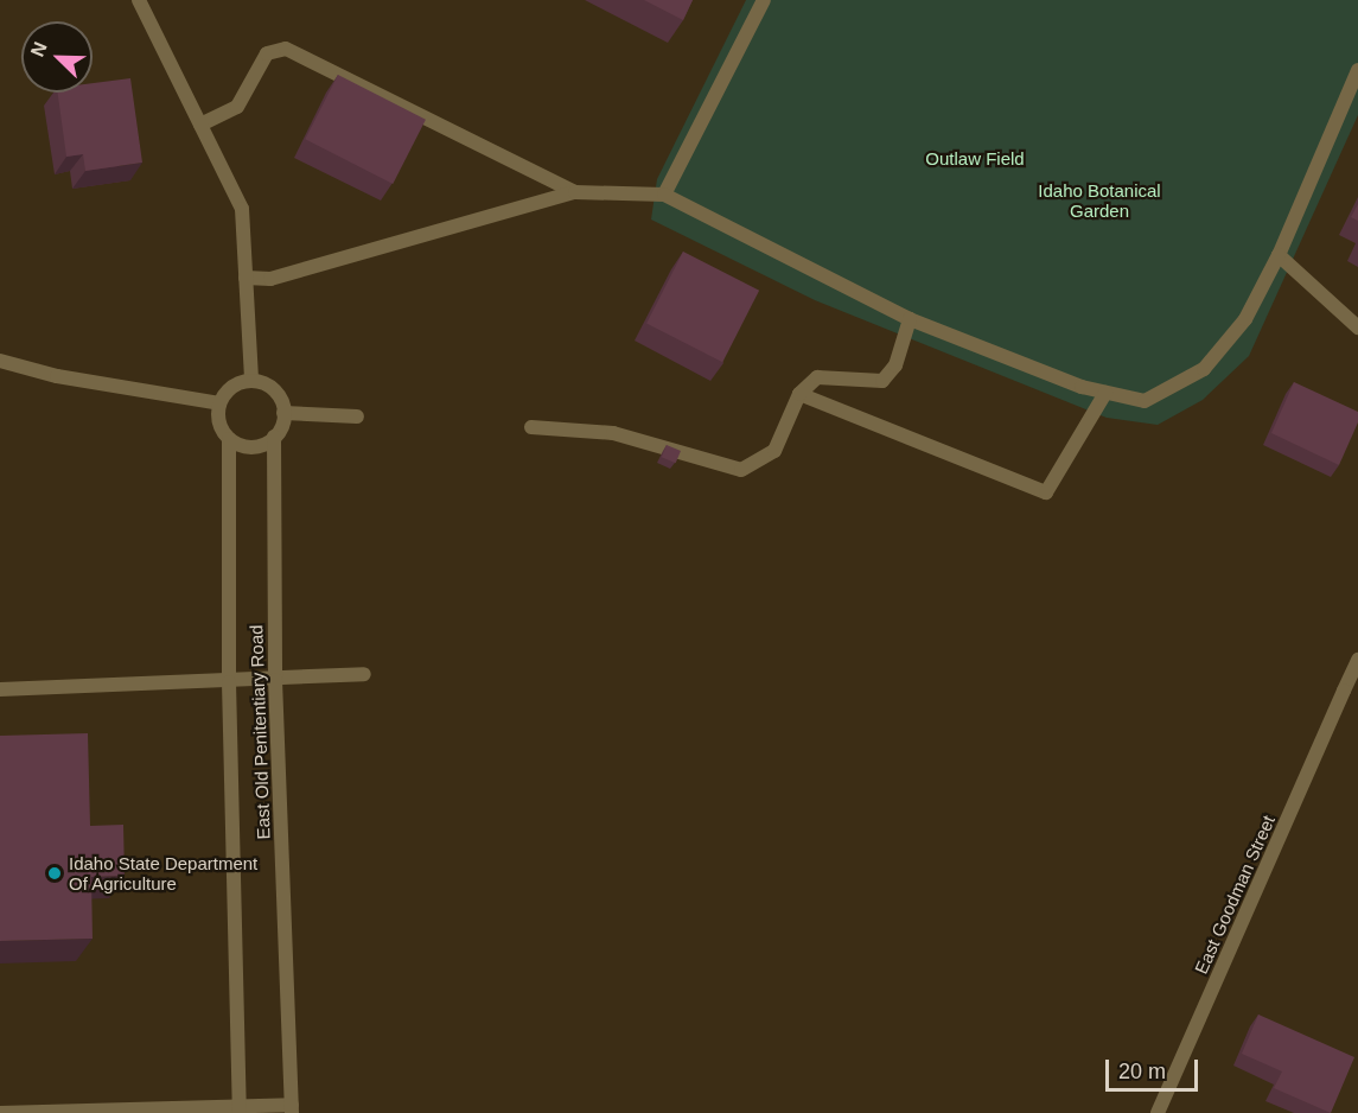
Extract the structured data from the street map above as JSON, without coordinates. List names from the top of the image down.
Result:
{
  "streets": {
    "street": ["East Old Penitentiary Road", "East Goodman Street"]
  },
  "parks": ["Outlaw Field", "Idaho Botanical Garden"],
  "places": ["Idaho State Department Of Agriculture"],
  "scale_bar": "20 m",
  "north": "top left"
}
